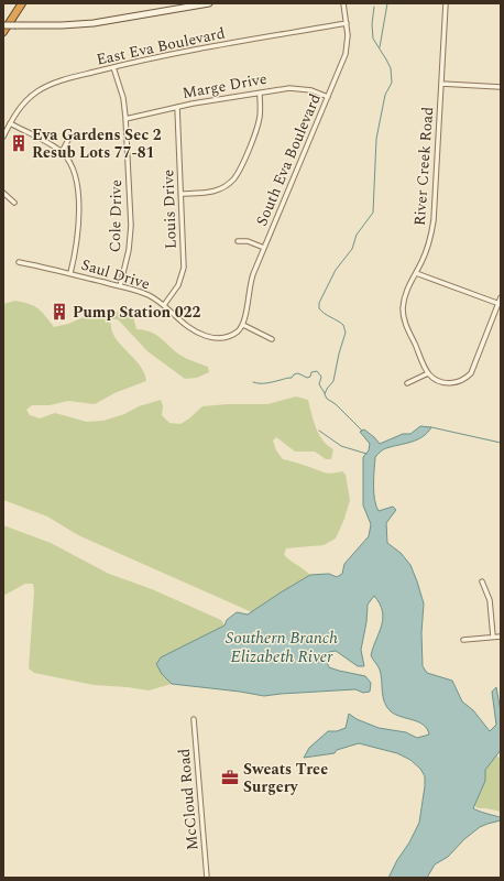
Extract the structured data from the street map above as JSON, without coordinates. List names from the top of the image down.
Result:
{
  "streets": {
    "street": [
      "East Eva Boulevard",
      "Marge Drive",
      "South Eva Boulevard",
      "River Creek Road",
      "Louis Drive",
      "Cole Drive",
      "Saul Drive",
      "McCloud Road"
    ]
  },
  "crossings": [
    ["East Eva Boulevard", "South Eva Boulevard"],
    ["East Eva Boulevard", "Cole Drive"],
    ["Marge Drive", "South Eva Boulevard"],
    ["Marge Drive", "Louis Drive"],
    ["Marge Drive", "Cole Drive"],
    ["South Eva Boulevard", "Saul Drive"],
    ["Louis Drive", "Saul Drive"],
    ["Cole Drive", "Saul Drive"]
  ],
  "water": ["Southern Branch Elizabeth River"],
  "places": {
    "building": ["Eva Gardens Sec 2 Resub Lots 77-81", "Pump Station 022"],
    "office": ["Sweats Tree Surgery"]
  }
}
